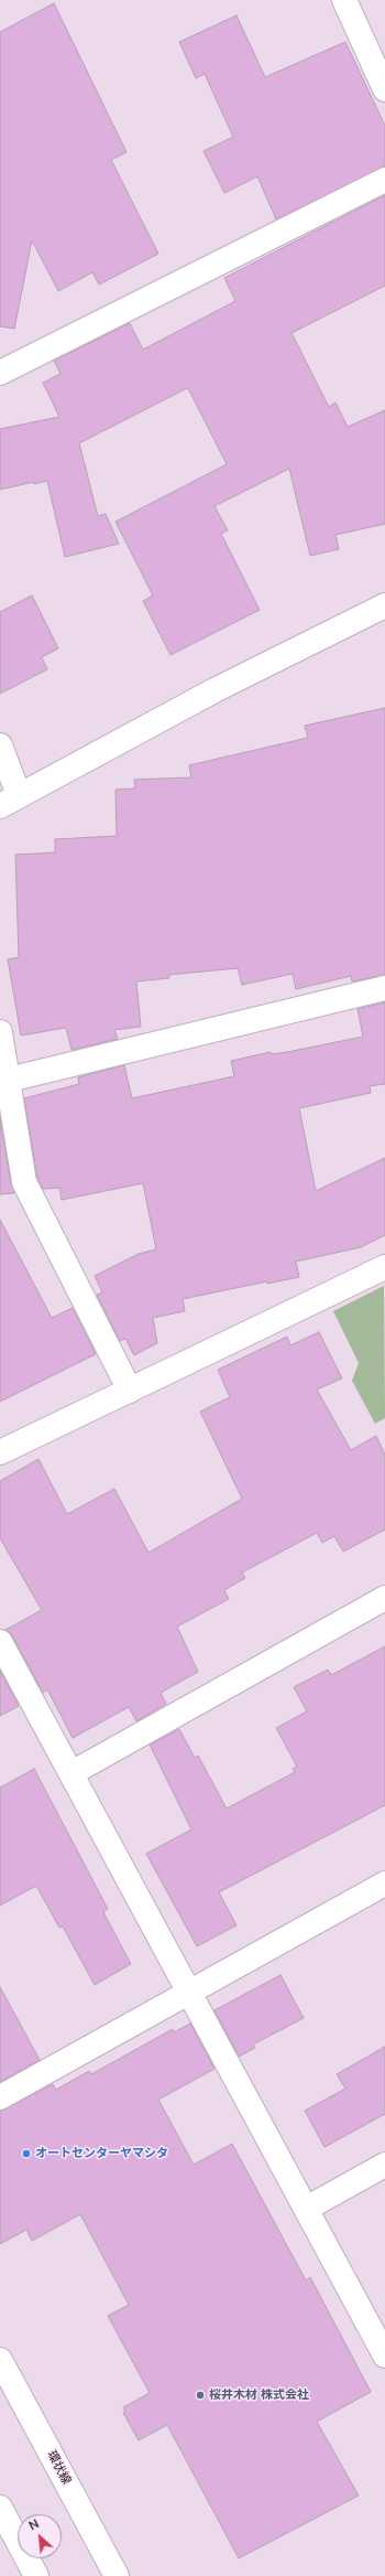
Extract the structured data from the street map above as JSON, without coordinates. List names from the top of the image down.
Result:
{
  "streets": {
    "street": ["環状線"]
  },
  "places": ["オートセンターヤマシタ", "桜井木材 株式会社"],
  "north": "top left"
}
